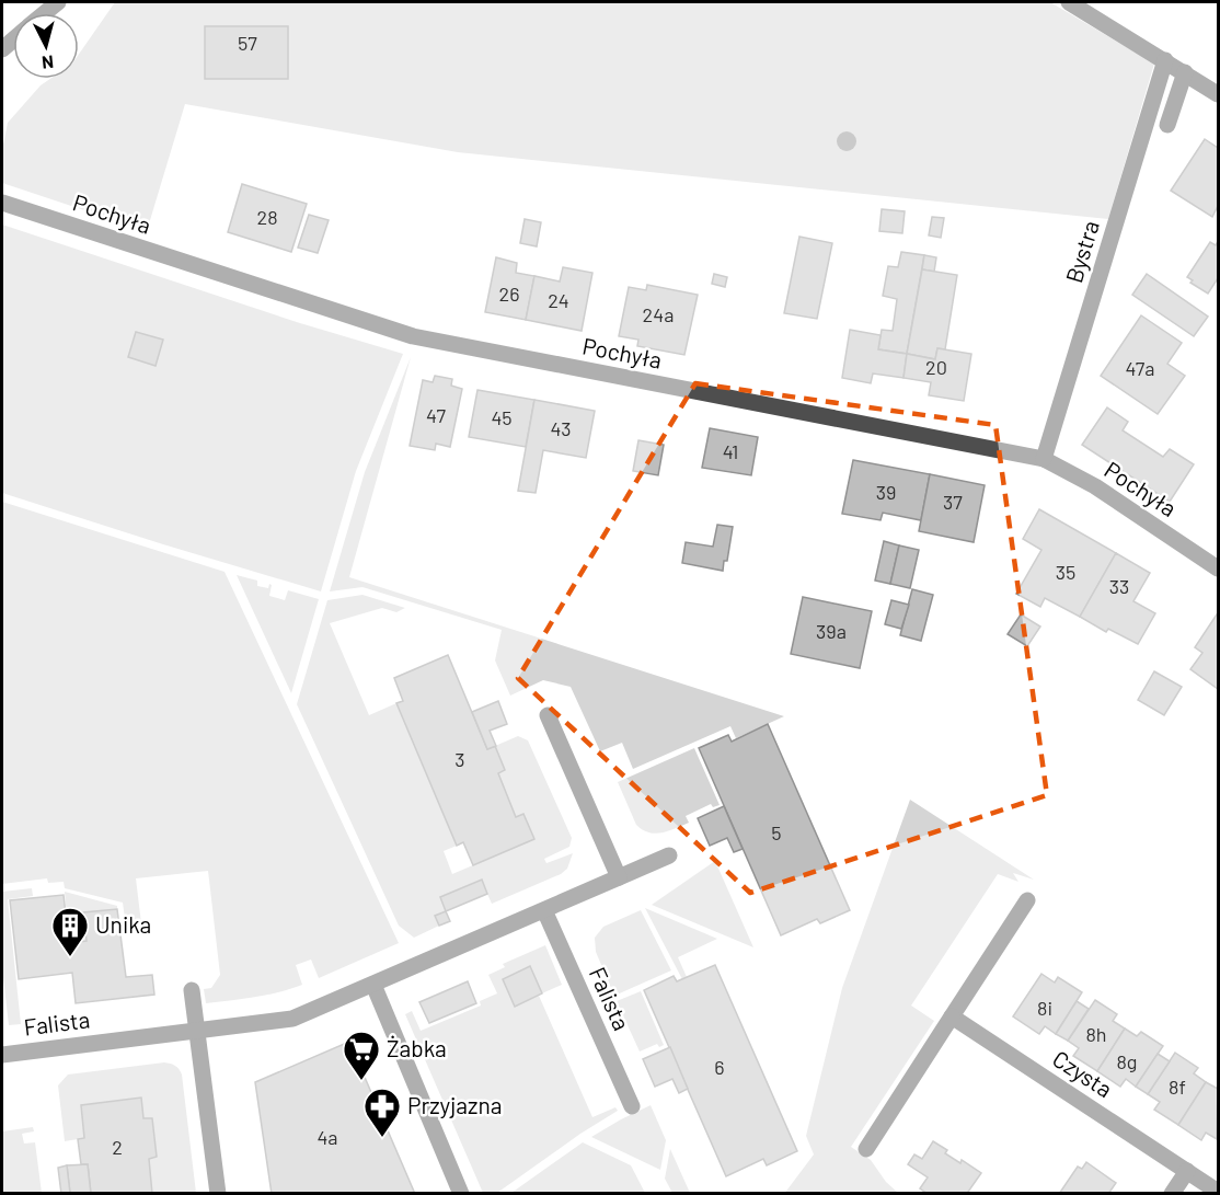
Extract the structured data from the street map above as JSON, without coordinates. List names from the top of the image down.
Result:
{
  "streets": {
    "street": [
      "Pochyła",
      "Bystra",
      "Falista",
      "Czysta"
    ]
  },
  "crossings": [
    ["Pochyła", "Bystra"]
  ],
  "places": {
    "building": ["Unika"],
    "supermarket": ["Żabka"],
    "pharmacy": ["Przyjazna"]
  },
  "house_numbers": [
    "57",
    "28",
    "26",
    "24",
    "24a",
    "20",
    "47a",
    "47",
    "45",
    "43",
    "41",
    "39",
    "37",
    "35",
    "33",
    "39a",
    "3",
    "5",
    "8i",
    "8h",
    "8g",
    "6",
    "8f",
    "4a",
    "2"
  ],
  "north": "bottom"
}
